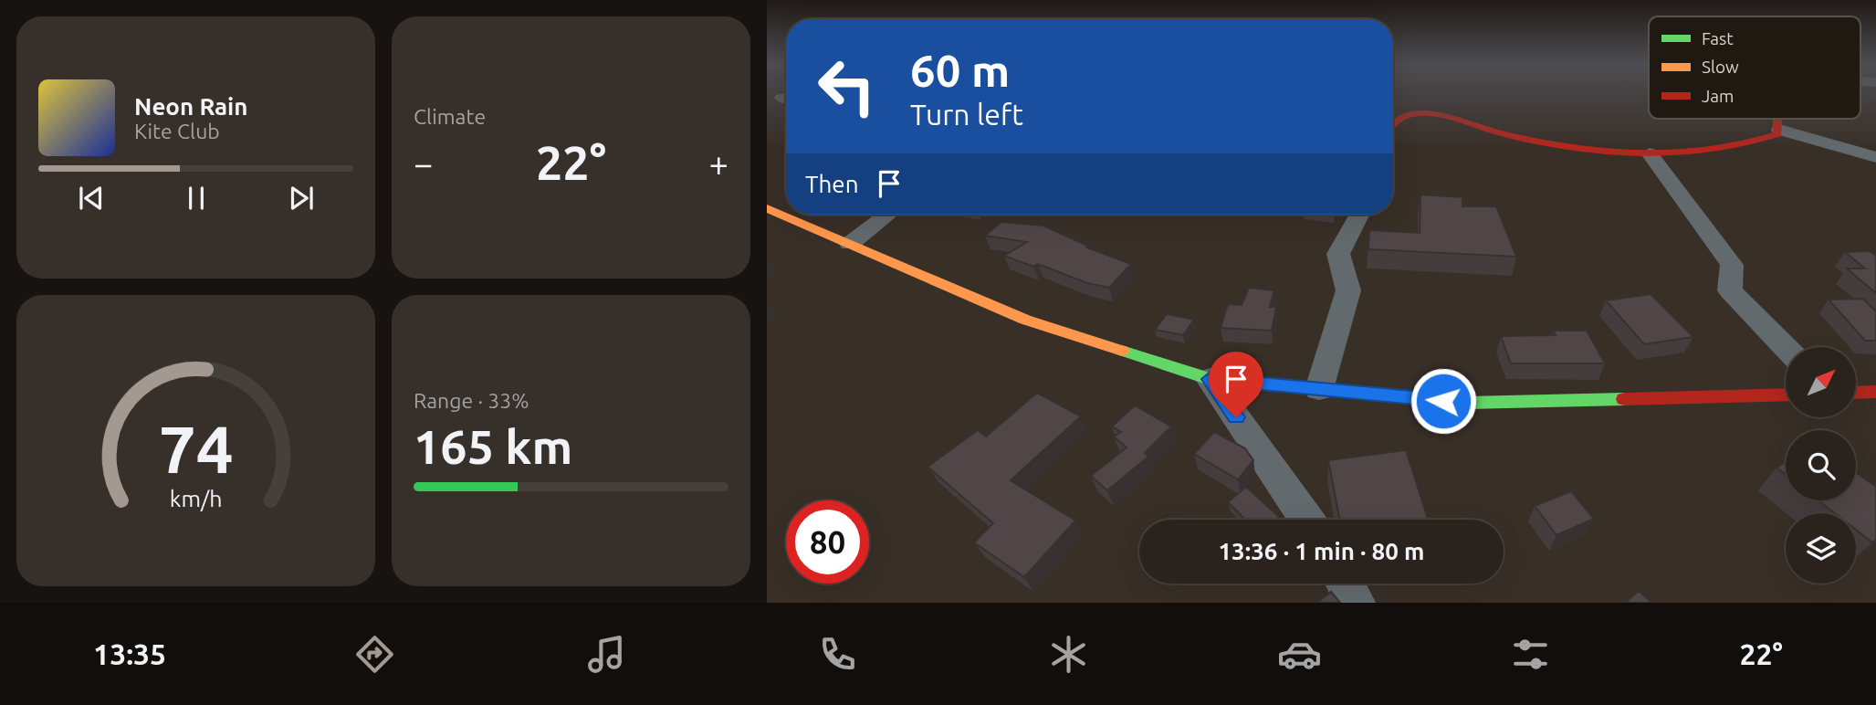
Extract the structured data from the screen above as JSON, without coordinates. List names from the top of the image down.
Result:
{
  "legend": ["Fast", "Slow", "Jam"],
  "north": "top right",
  "page": {
    "tile": [
      "Climate",
      ["Range · 33%", "165 km"]
    ],
    "turn": ["60 m", "Turn left"],
    "song": ["Neon Rain", "Kite Club"],
    "heat": ["−", "22°", "+"],
    "then": "Then",
    "limit": "80",
    "trip": "13:36 · 1 min · 80 m",
    "tabs": ["13:35", "22°"],
    "gauge": ["74", "km/h"]
  }
}
